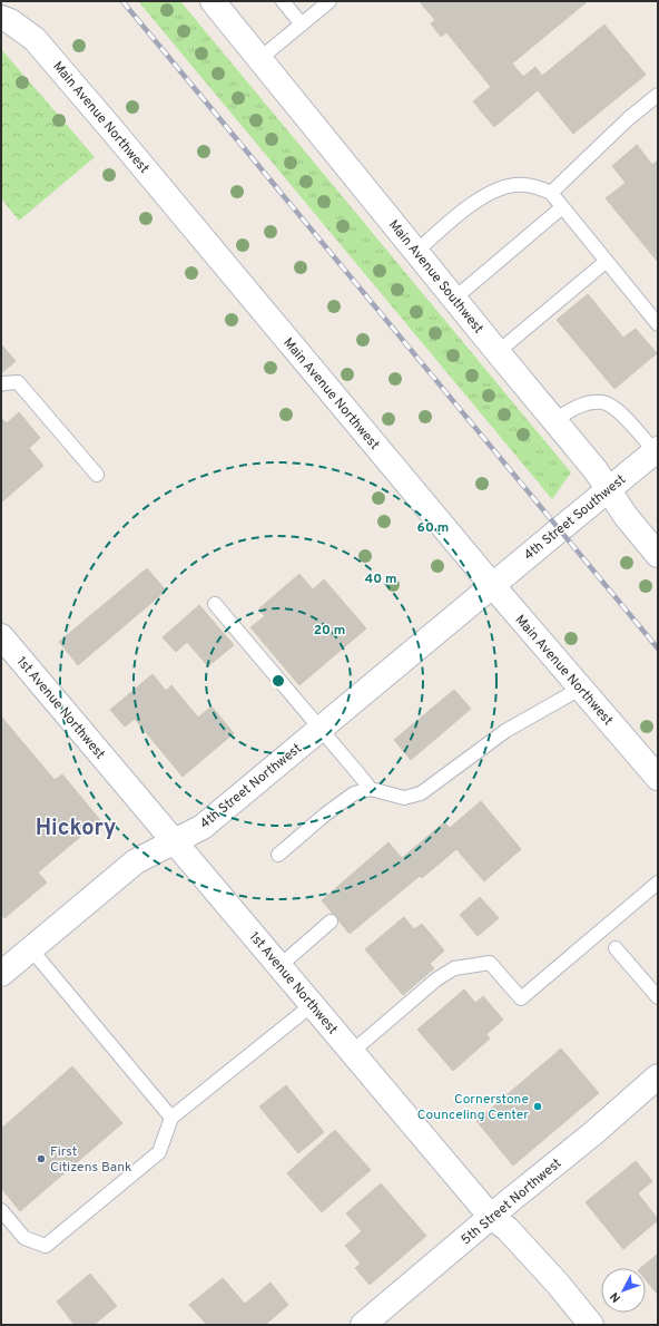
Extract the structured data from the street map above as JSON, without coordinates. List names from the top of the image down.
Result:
{
  "streets": {
    "street": [
      "Main Avenue Northwest",
      "Main Avenue Southwest",
      "4th Street Southwest",
      "1st Avenue Northwest",
      "4th Street Northwest",
      "5th Street Northwest"
    ]
  },
  "crossings": [
    ["Main Avenue Northwest", "4th Street Southwest"],
    ["Main Avenue Northwest", "4th Street Northwest"],
    ["Main Avenue Southwest", "4th Street Southwest"],
    ["4th Street Southwest", "4th Street Northwest"],
    ["1st Avenue Northwest", "4th Street Northwest"],
    ["1st Avenue Northwest", "5th Street Northwest"]
  ],
  "districts": ["Hickory"],
  "places": ["Cornerstone Counceling Center", "First Citizens Bank"],
  "north": "bottom left",
  "rings": ["60 m", "40 m", "20 m"]
}
